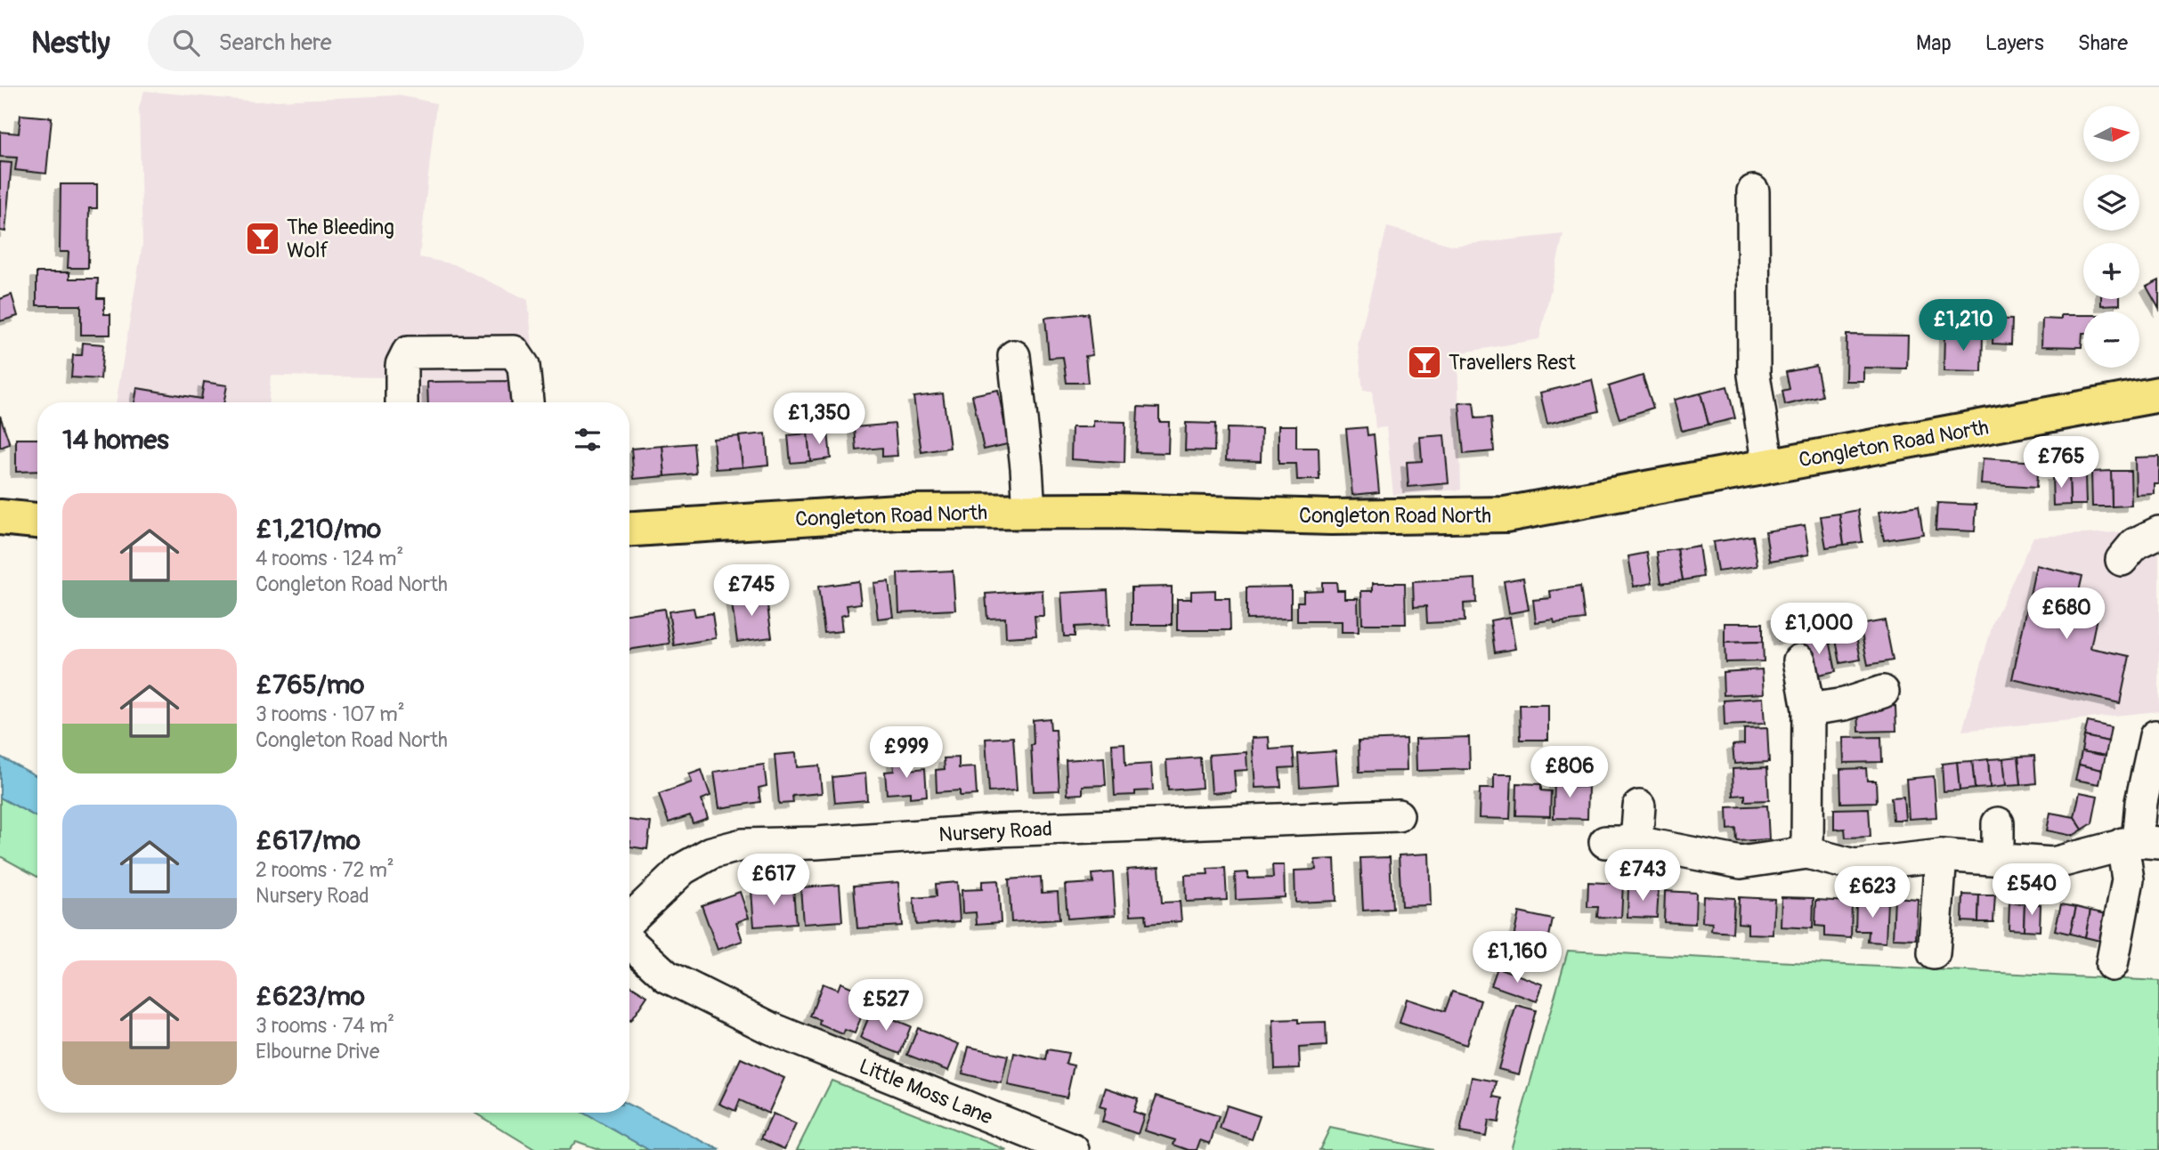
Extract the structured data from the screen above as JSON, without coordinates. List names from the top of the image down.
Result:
{
  "streets": {
    "highway": ["Congleton Road North"],
    "street": ["Nursery Road", "Little Moss Lane"]
  },
  "places": {
    "bar": ["The Bleeding Wolf", "Travellers Rest"]
  },
  "north": "right",
  "page": {
    "header": "Nestly",
    "search": "Search here",
    "nav": ["Map", "Layers", "Share"],
    "map_buttons": ["+", "−"],
    "price": [
      "£1,210",
      "£1,350",
      "£765",
      "£745",
      "£680",
      "£1,000",
      "£999",
      "£806",
      "£743",
      "£617",
      "£540",
      "£623",
      "£1,160",
      "£527"
    ],
    "heading": "14 homes",
    "list": [
      {
        "name": "£1,210/mo",
        "note": "4 rooms · 124 m² · Congleton Road North"
      },
      {
        "name": "£765/mo",
        "note": "3 rooms · 107 m² · Congleton Road North"
      },
      {
        "name": "£617/mo",
        "note": "2 rooms · 72 m² · Nursery Road"
      },
      {
        "name": "£623/mo",
        "note": "3 rooms · 74 m² · Elbourne Drive"
      }
    ]
  }
}
